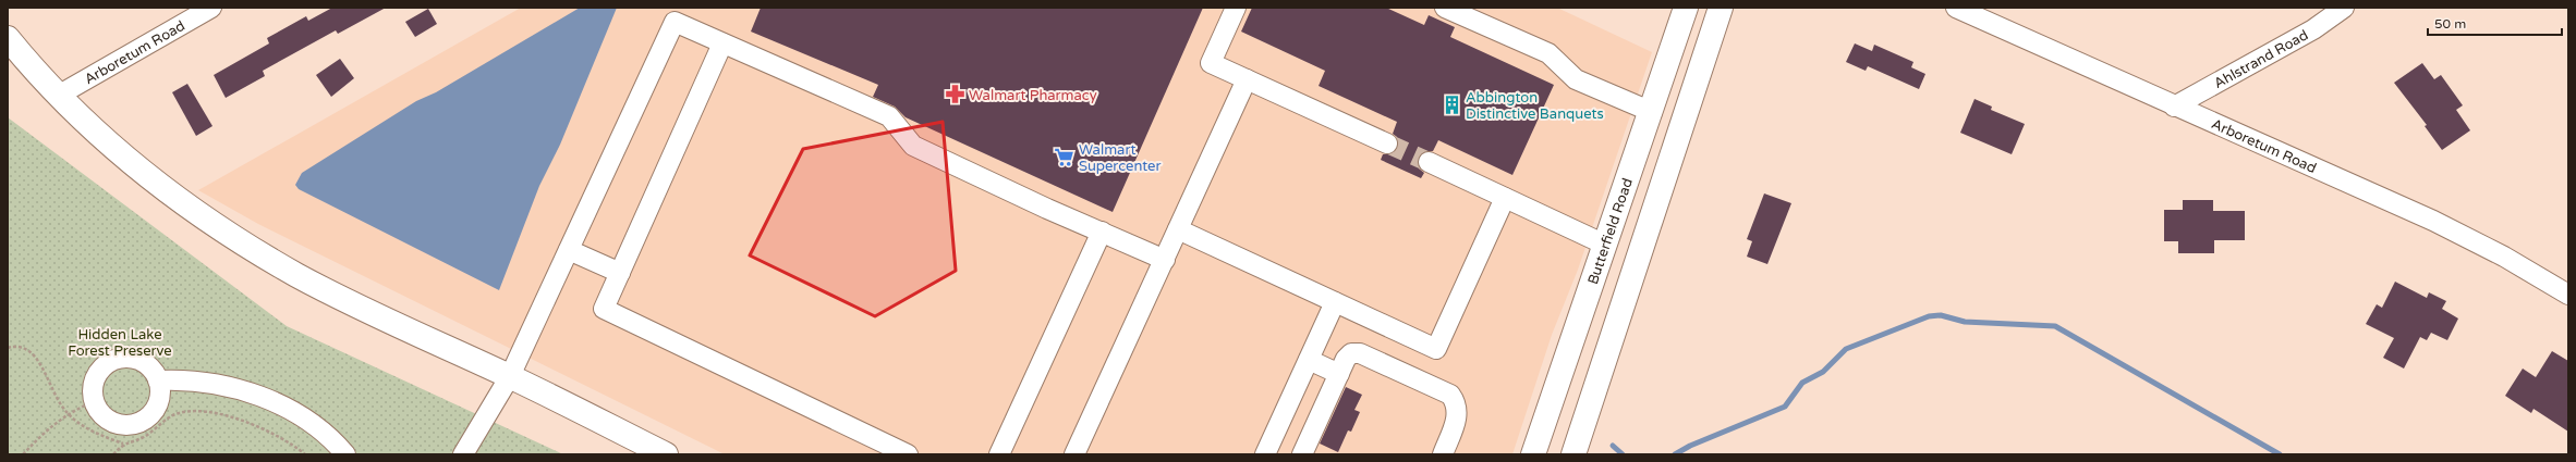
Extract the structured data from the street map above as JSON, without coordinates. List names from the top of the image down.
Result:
{
  "streets": {
    "main road": ["Butterfield Road"],
    "street": ["Arboretum Road", "Ahlstrand Road"]
  },
  "crossings": [
    ["Arboretum Road", "Ahlstrand Road"]
  ],
  "parks": ["Hidden Lake Forest Preserve"],
  "places": {
    "pharmacy": ["Walmart Pharmacy"],
    "building": ["Abbington Distinctive Banquets"],
    "supermarket": ["Walmart Supercenter"]
  },
  "scale_bar": "50 m"
}
